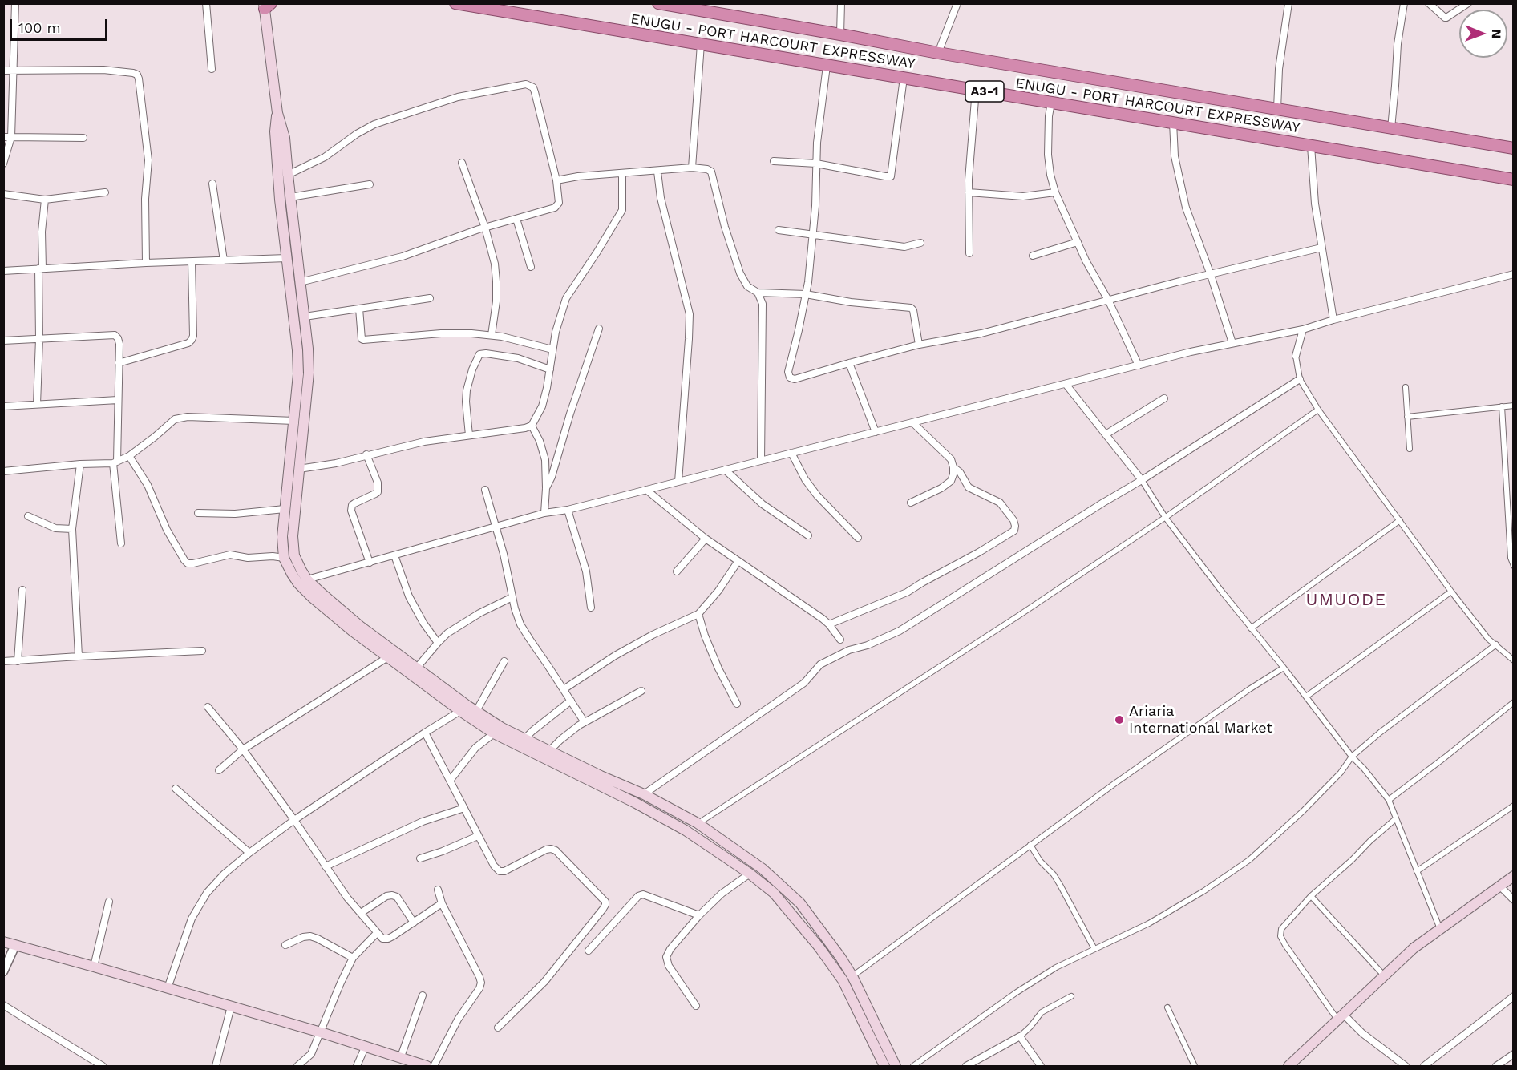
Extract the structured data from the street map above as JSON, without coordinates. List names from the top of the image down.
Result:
{
  "streets": {
    "highway": ["ENUGU - PORT HARCOURT EXPRESSWAY", "A3-1"]
  },
  "districts": ["UMUODE"],
  "places": ["Ariaria International Market"],
  "scale_bar": "100 m",
  "north": "right"
}
